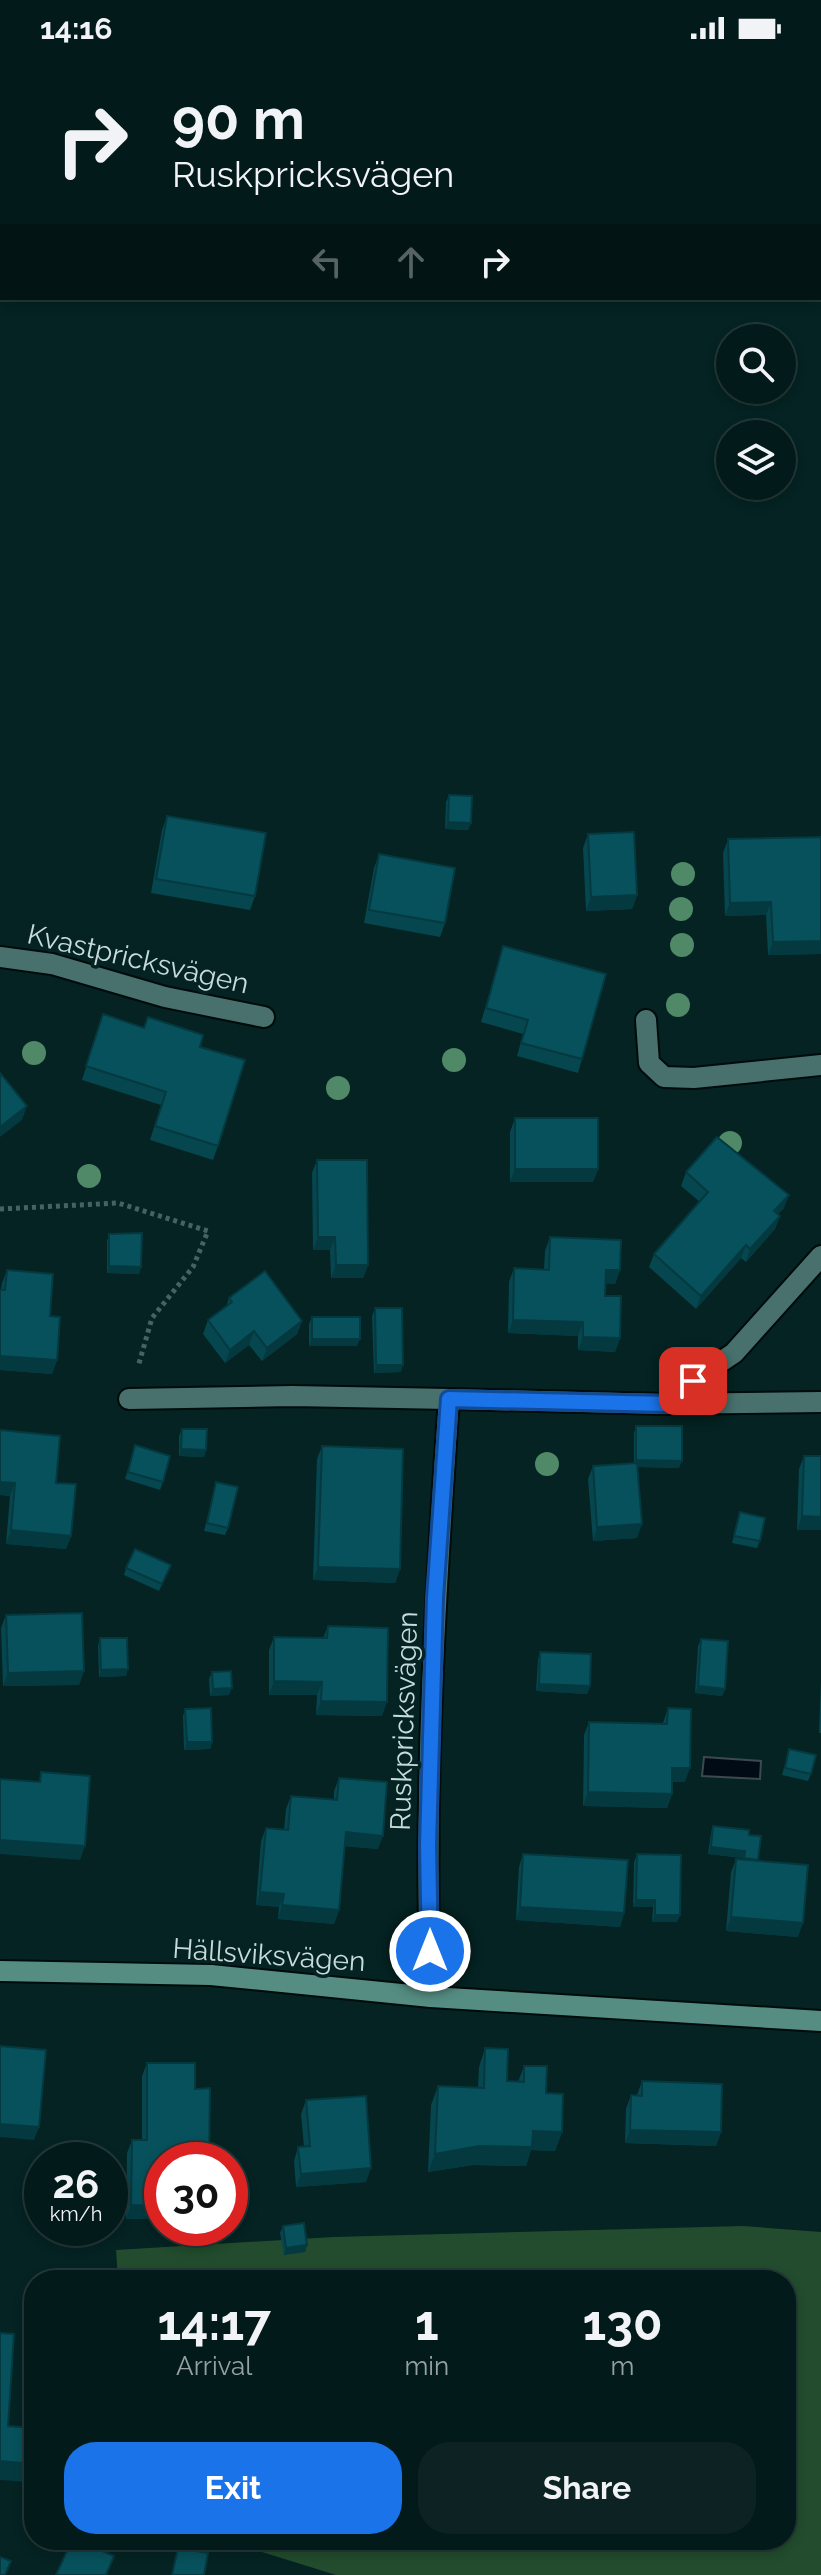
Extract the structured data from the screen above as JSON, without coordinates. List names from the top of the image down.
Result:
{
  "streets": {
    "street": ["Kvastpricksvägen", "Ruskpricksvägen", "Hällsviksvägen"]
  },
  "crossings": [
    ["Ruskpricksvägen", "Hällsviksvägen"]
  ],
  "page": {
    "status": "14:16",
    "turn": ["90 m", "Ruskpricksvägen"],
    "speed": "26 km/h",
    "limit": "30",
    "eta": [
      "14:17",
      "Arrival",
      "1",
      "min",
      "130",
      "m"
    ],
    "buttons": ["Exit", "Share"]
  }
}
